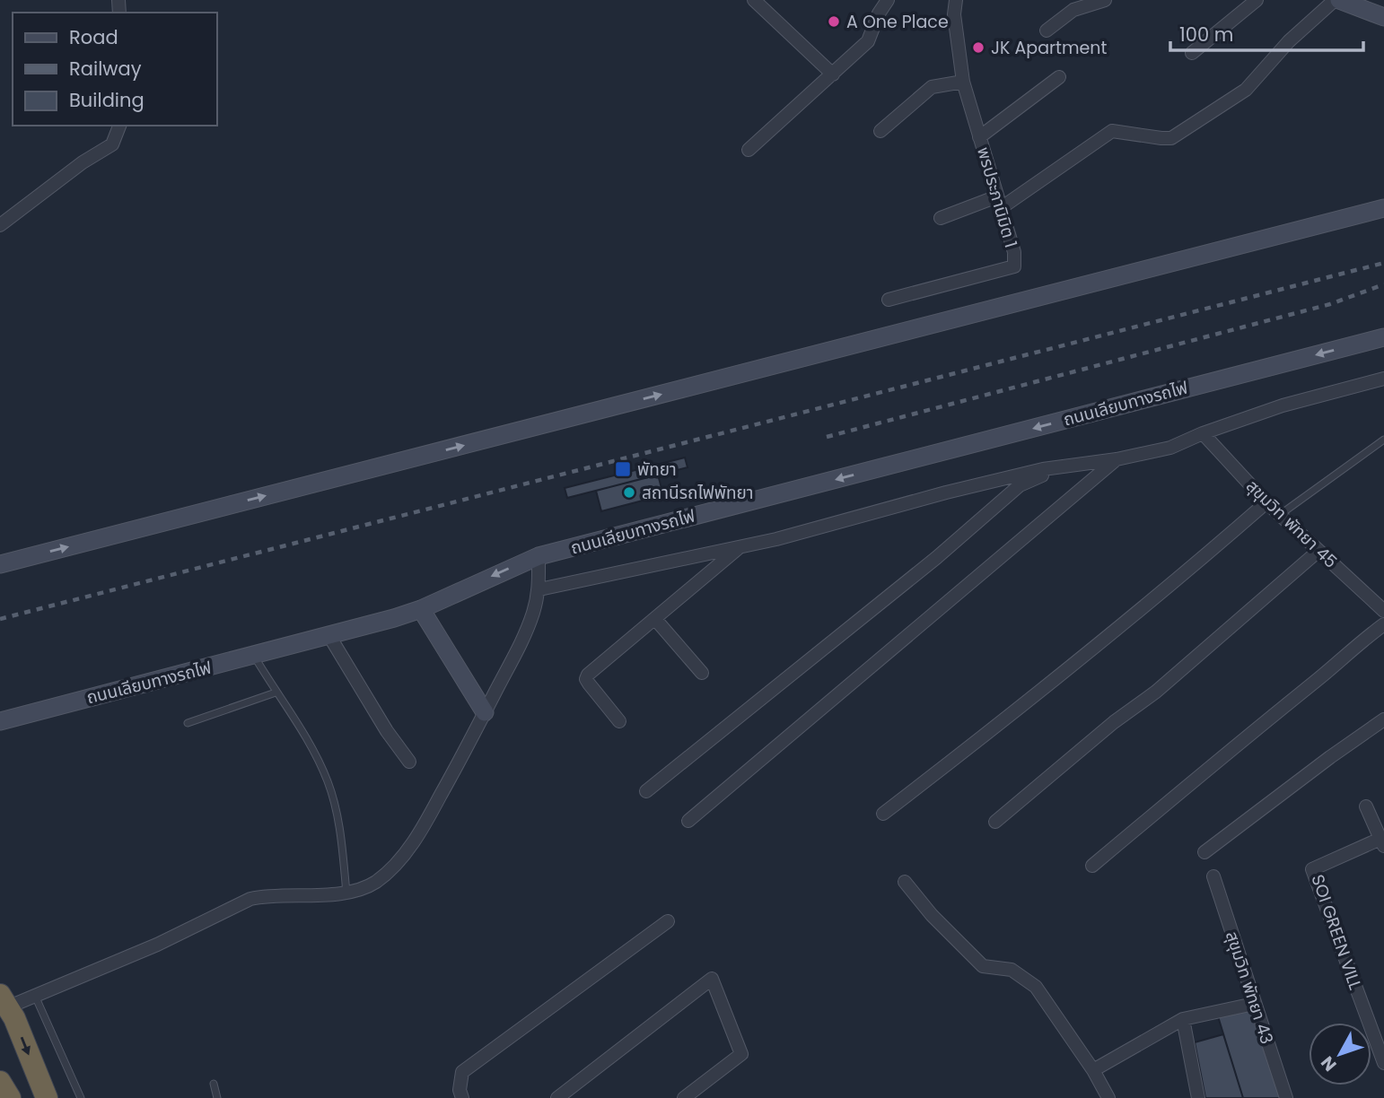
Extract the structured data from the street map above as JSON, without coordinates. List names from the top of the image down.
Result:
{
  "streets": {
    "street": [
      "พรประภานิมิต 1",
      "ถนนเลียบทางรถไฟ",
      "สุขุมวิท พัทยา 45",
      "SOI GREEN VILL",
      "สุขุมวิท พัทยา 43"
    ]
  },
  "places": {
    "other": ["A One Place", "JK Apartment", "สถานีรถไฟพัทยา"],
    "transit": ["พัทยา"]
  },
  "legend": ["Road", "Railway", "Building"],
  "scale_bar": "100 m",
  "north": "bottom left"
}
